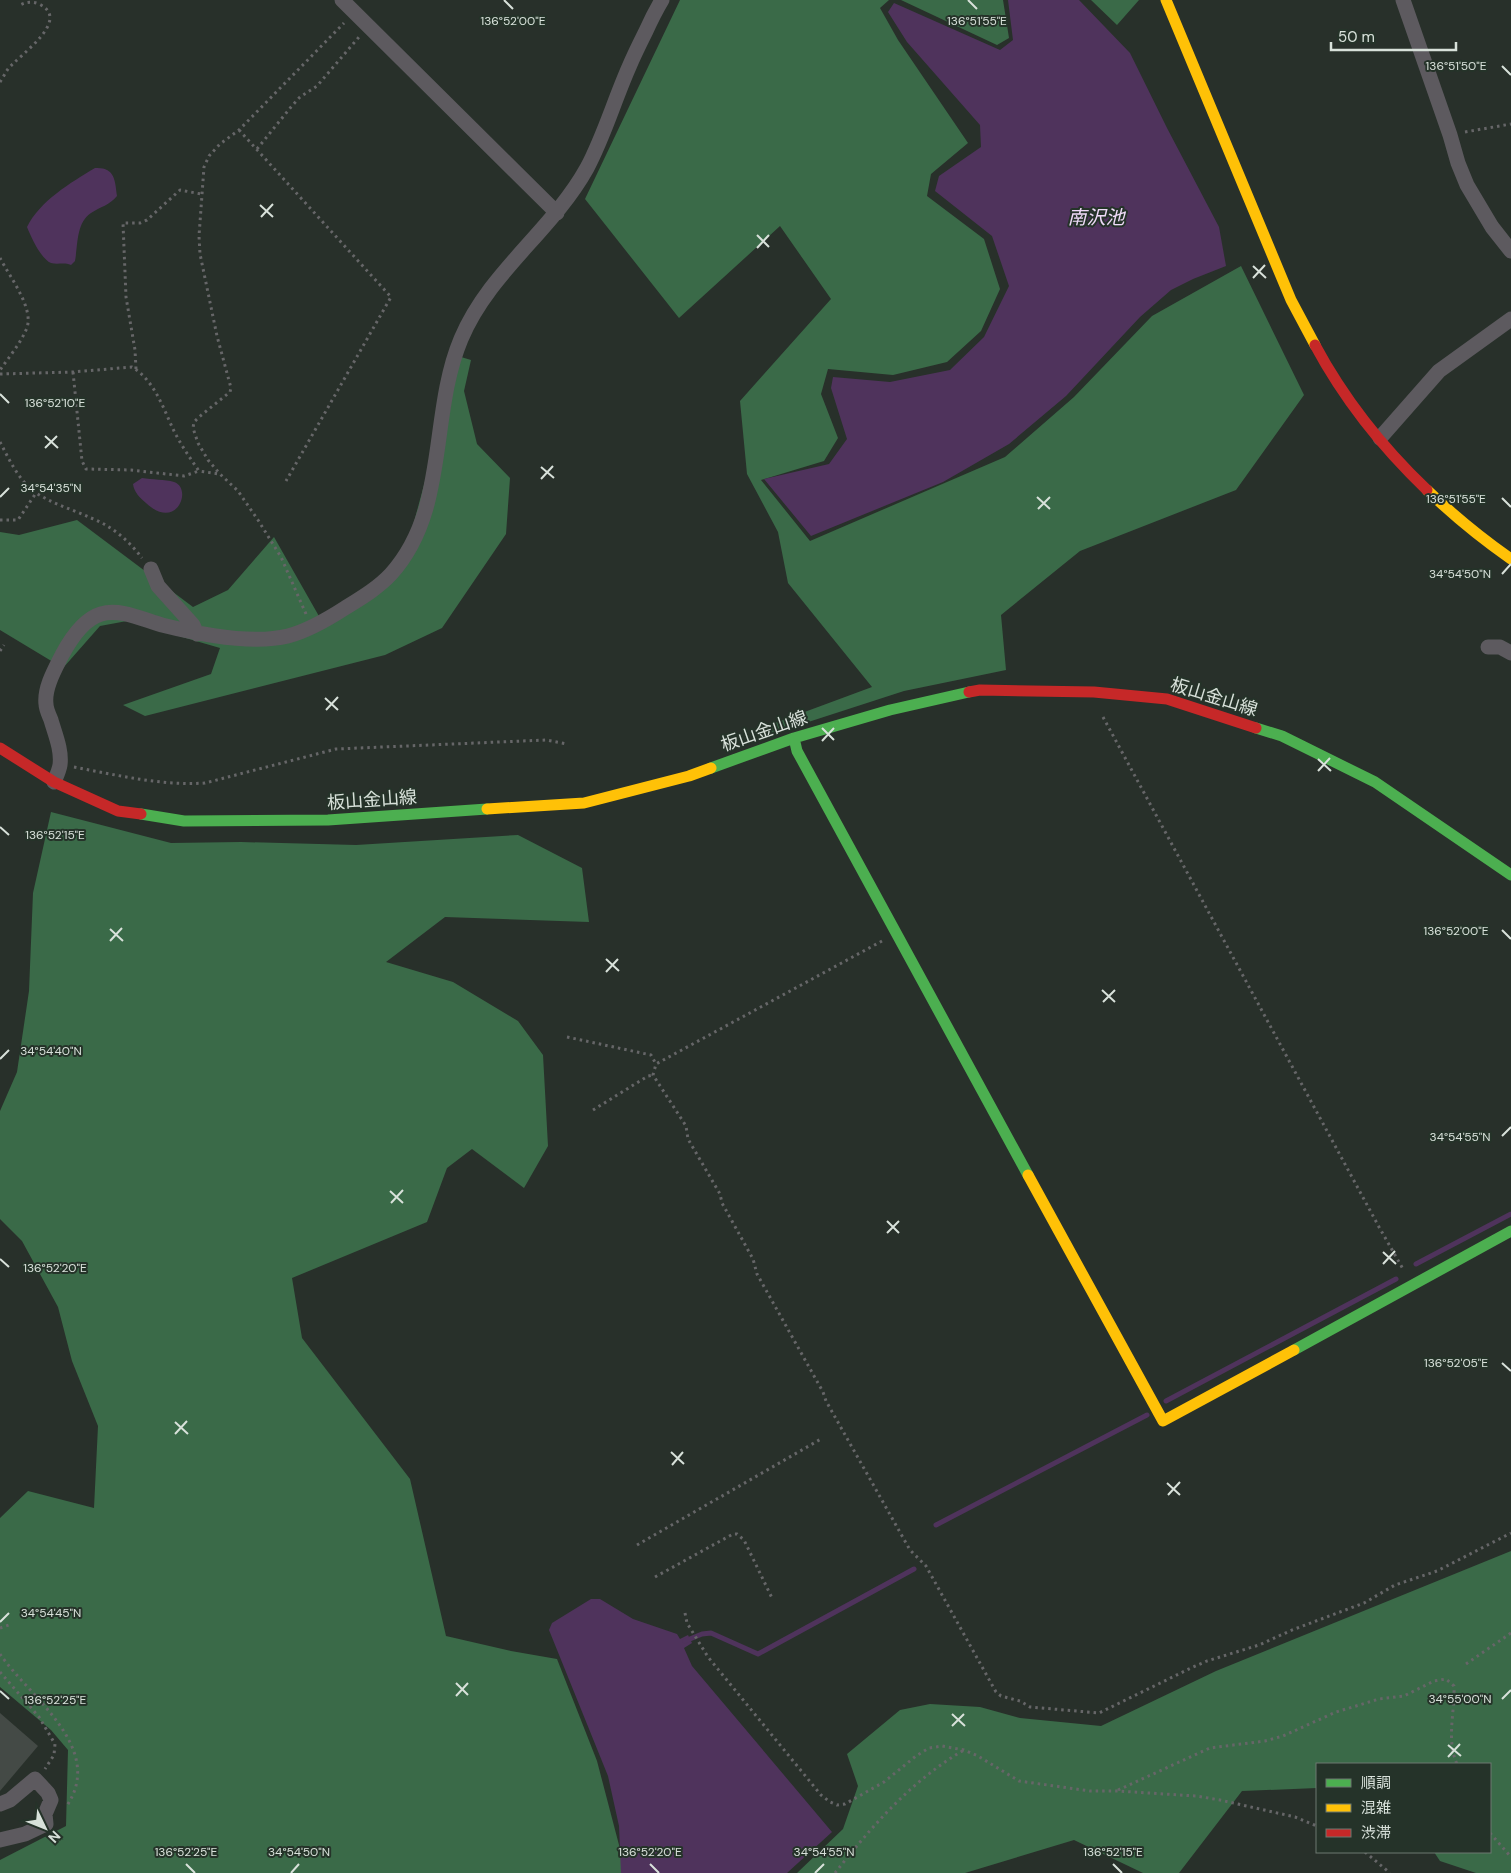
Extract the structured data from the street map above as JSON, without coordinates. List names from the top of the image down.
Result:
{
  "streets": {
    "street": ["板山金山線"]
  },
  "water": ["南沢池"],
  "legend": ["順調", "混雑", "渋滞"],
  "scale_bar": "50 m",
  "north": "bottom right",
  "coordinates": [
    "136°52'00\"E",
    "136°51'55\"E",
    "136°51'50\"E",
    "136°52'10\"E",
    "34°54'35\"N",
    "34°54'50\"N",
    "136°52'15\"E",
    "34°54'40\"N",
    "34°54'55\"N",
    "136°52'20\"E",
    "136°52'05\"E",
    "34°54'45\"N",
    "34°55'00\"N",
    "136°52'25\"E"
  ]
}
